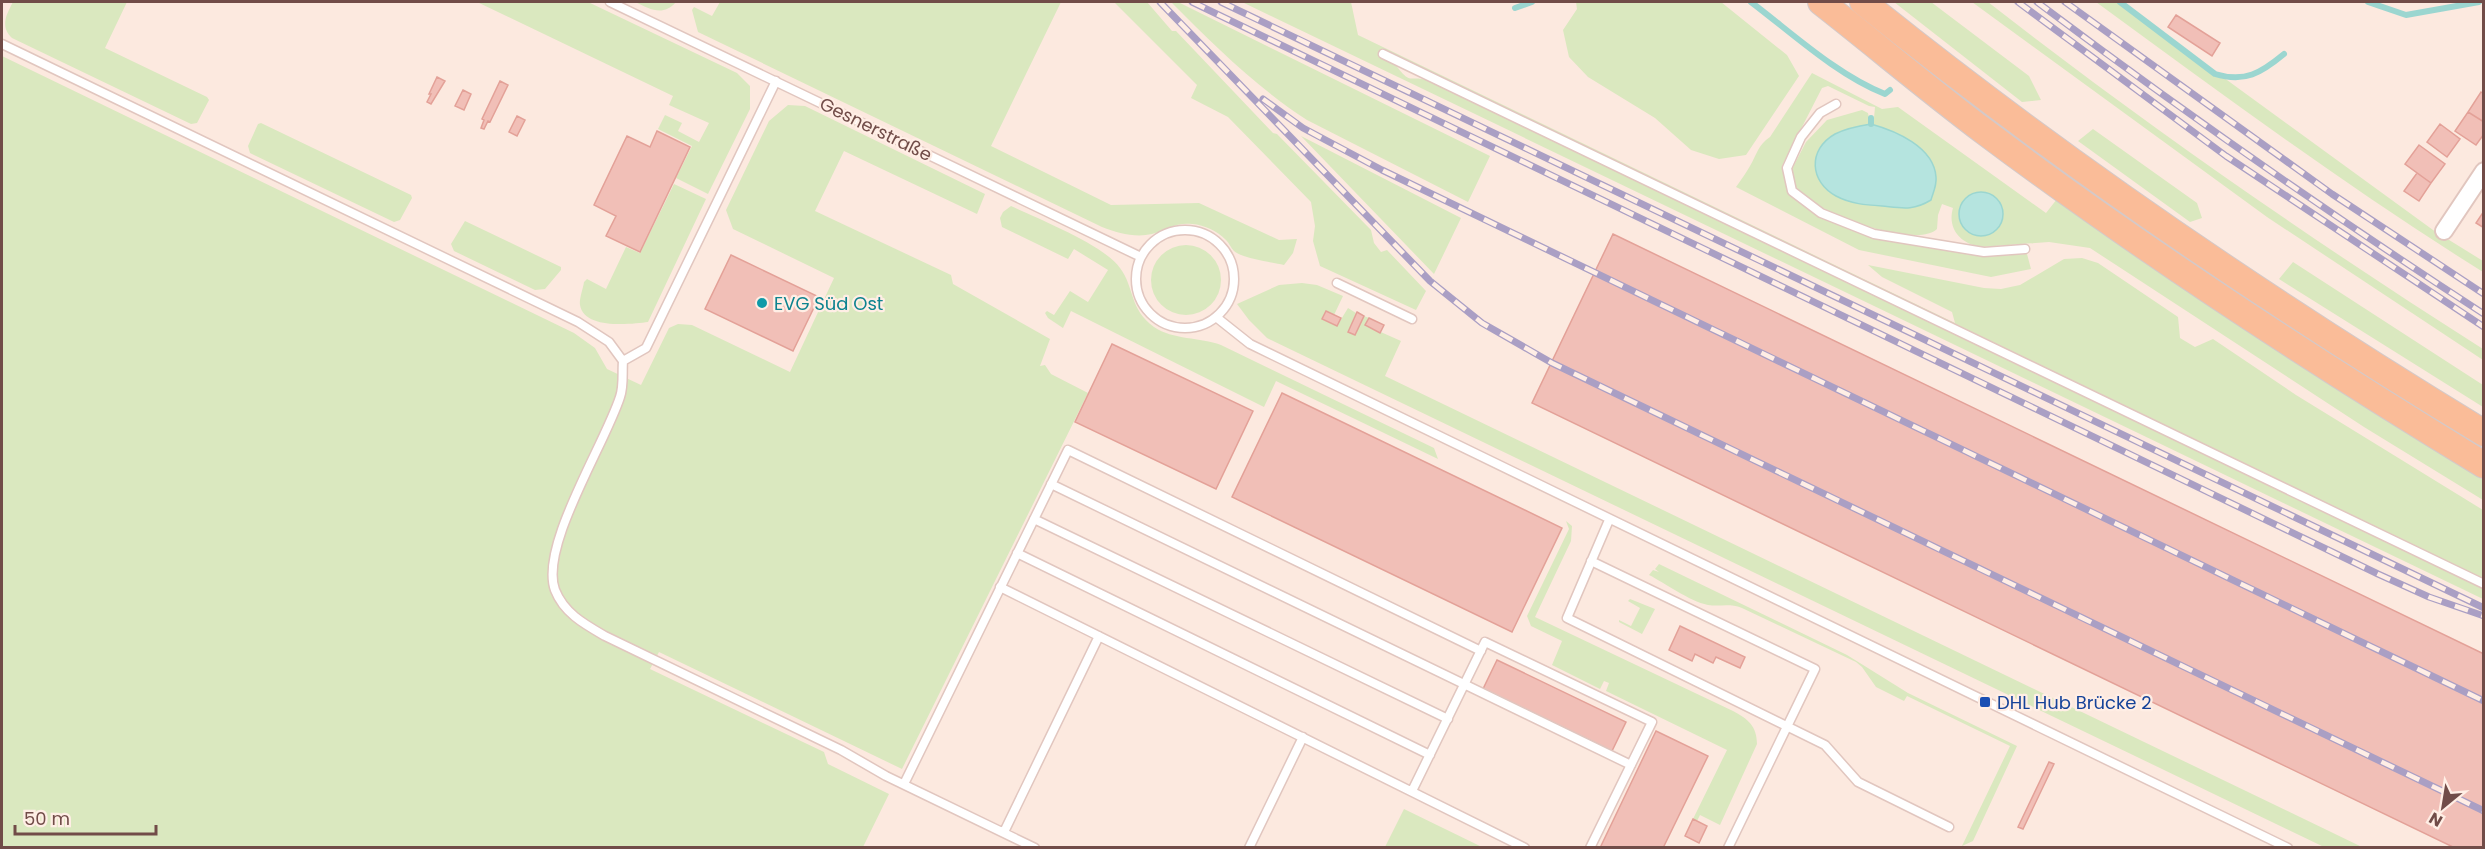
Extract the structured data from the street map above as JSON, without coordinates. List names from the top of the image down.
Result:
{
  "streets": {
    "lane": ["Gesnerstraße"]
  },
  "places": {
    "other": ["EVG Süd Ost"],
    "transit": ["DHL Hub Brücke 2"]
  },
  "scale_bar": "50 m",
  "north": "bottom left"
}
